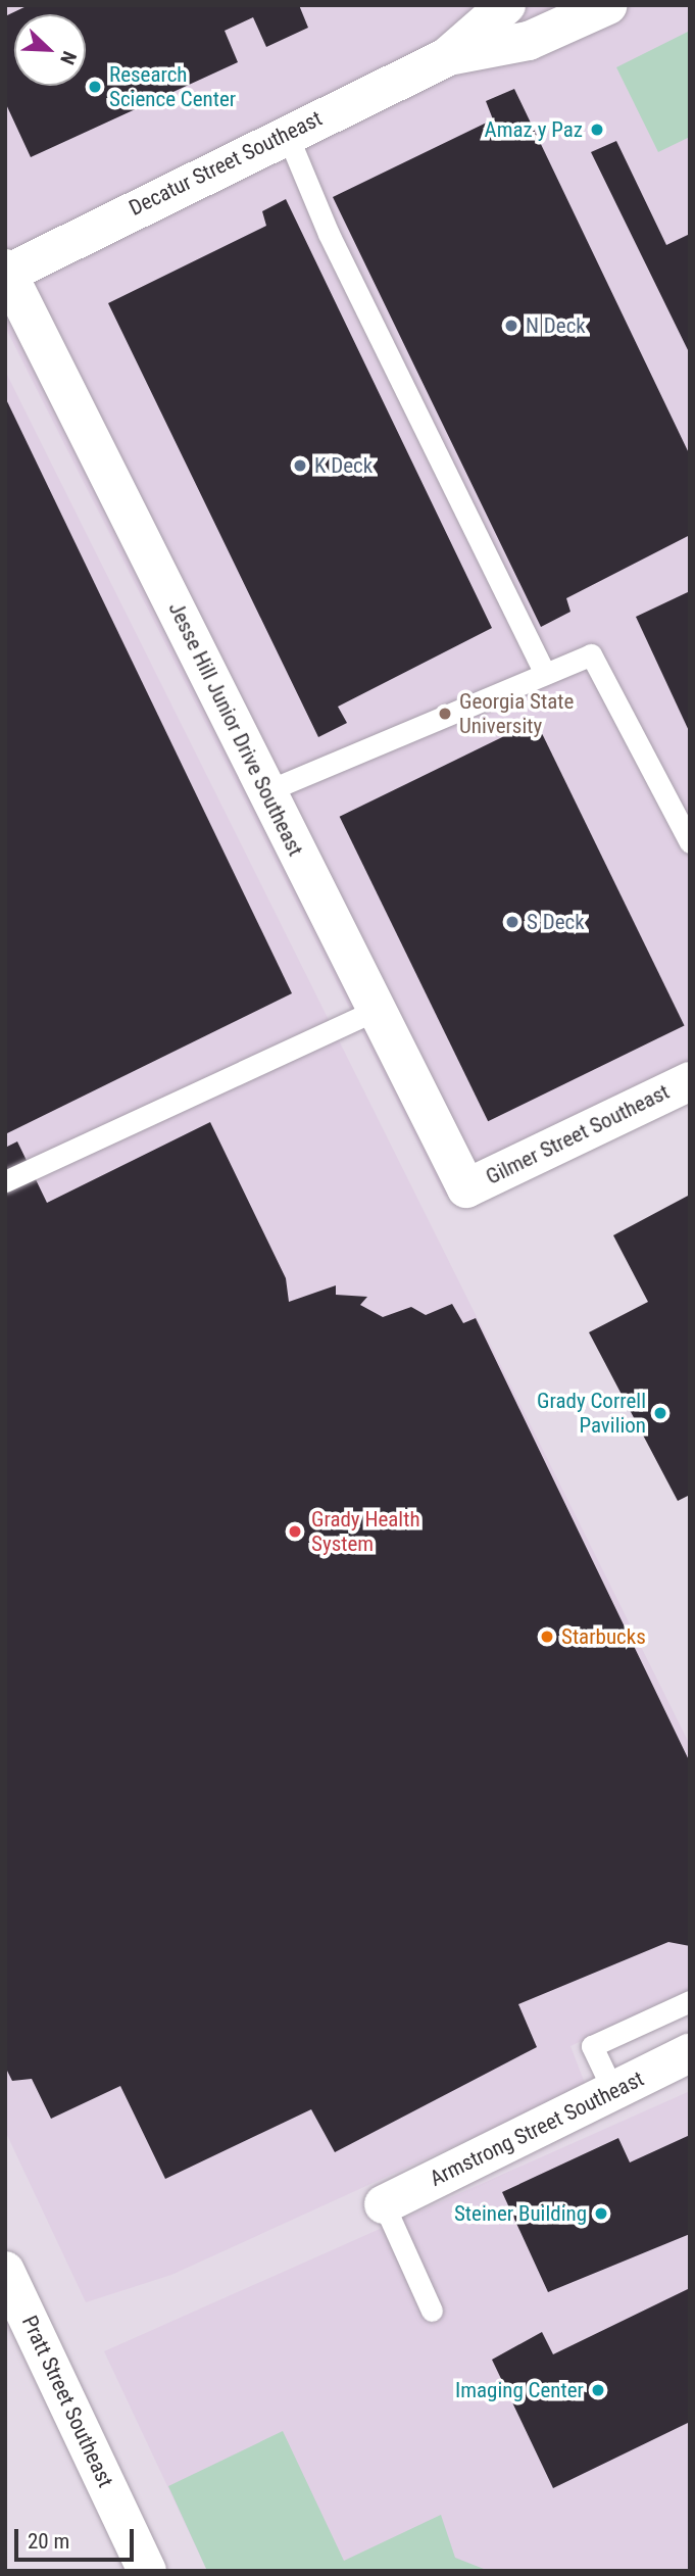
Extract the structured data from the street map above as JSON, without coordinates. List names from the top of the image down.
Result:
{
  "streets": {
    "street": [
      "Decatur Street Southeast",
      "Jesse Hill Junior Drive Southeast",
      "Gilmer Street Southeast",
      "Armstrong Street Southeast",
      "Pratt Street Southeast"
    ]
  },
  "crossings": [
    ["Decatur Street Southeast", "Jesse Hill Junior Drive Southeast"],
    ["Jesse Hill Junior Drive Southeast", "Gilmer Street Southeast"]
  ],
  "places": [
    "Research Science Center",
    "Amaz y Paz",
    "N Deck",
    "K Deck",
    "Georgia State University",
    "S Deck",
    "Grady Correll Pavilion",
    "Grady Health System",
    "Starbucks",
    "Steiner Building",
    "Imaging Center"
  ],
  "scale_bar": "20 m",
  "north": "bottom right"
}
